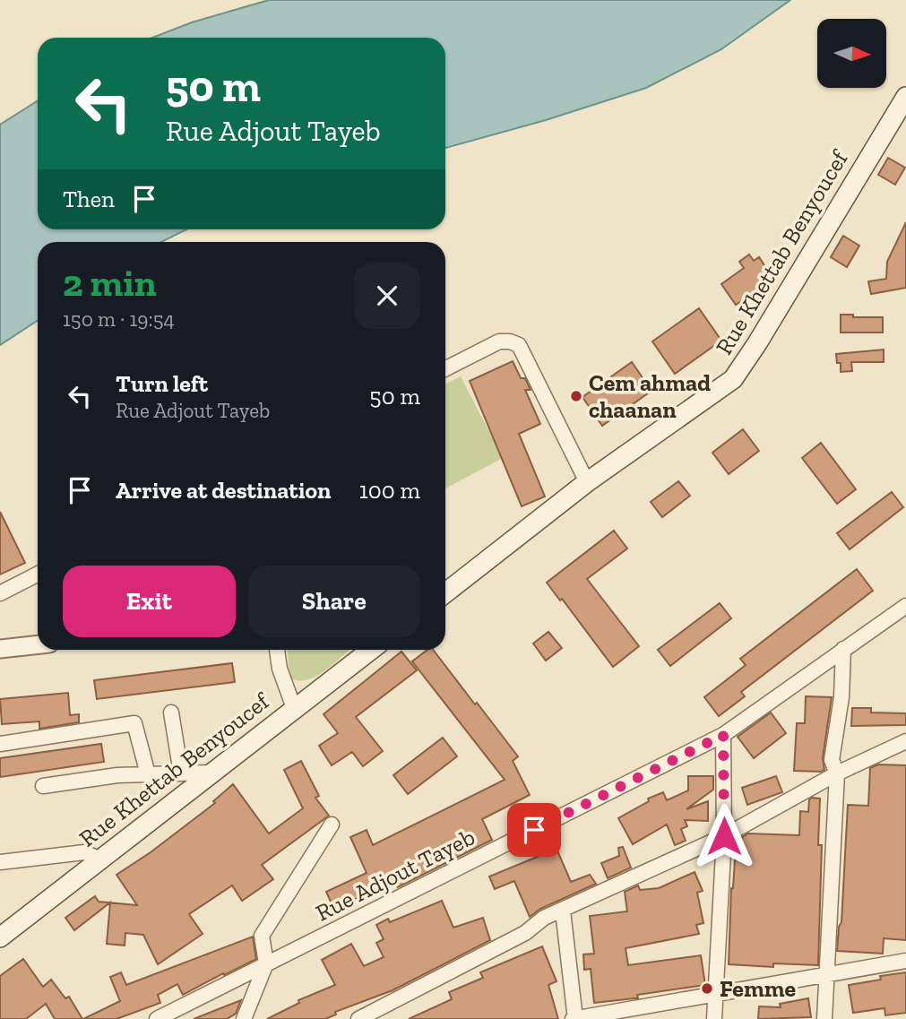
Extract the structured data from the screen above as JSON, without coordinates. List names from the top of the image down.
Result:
{
  "streets": {
    "main road": ["Rue Khettab Benyoucef"],
    "street": ["Rue Adjout Tayeb"]
  },
  "places": ["Cem ahmad chaanan", "Femme"],
  "north": "right",
  "page": {
    "turn": ["50 m", "Rue Adjout Tayeb"],
    "then": "Then",
    "heading": ["2 min", "150 m · 19:54"],
    "list": [
      {
        "name": "Turn left",
        "note": "Rue Adjout Tayeb",
        "value": "50 m"
      },
      {
        "name": "Arrive at destination",
        "value": "100 m"
      }
    ],
    "buttons": ["Exit", "Share"]
  }
}
